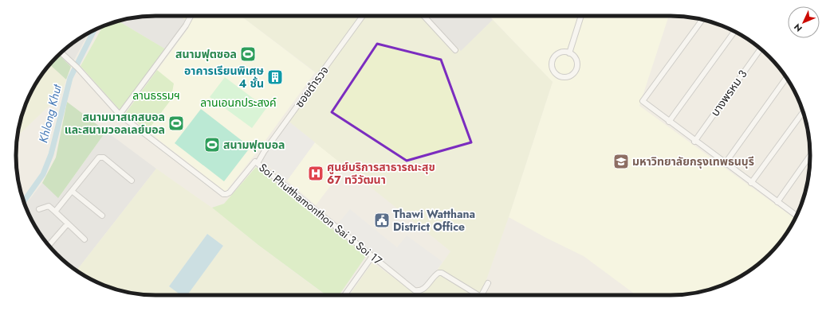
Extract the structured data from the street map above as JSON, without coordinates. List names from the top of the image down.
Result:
{
  "streets": {
    "street": ["ซอยตำรวจ", "บางพรหม 3", "Soi Phutthamonthon Sai 3 Soi 17"]
  },
  "crossings": [
    ["ซอยตำรวจ", "Soi Phutthamonthon Sai 3 Soi 17"]
  ],
  "water": ["Khlong Khut"],
  "parks": ["ลานธรรมฯ", "ลานเอนกประสงค์"],
  "places": {
    "sports": ["สนามฟุตซอล", "สนามบาสเกสบอล และสนามวอลเลย์บอล", "สนามฟุตบอล"],
    "building": ["อาคารเรียนพิเศษ 4 ชั้น"],
    "school or university": ["มหาวิทยาลัยกรุงเทพธนบุรี"],
    "hospital": ["ศูนย์บริการสาธารณะสุข 67 ทวีวัฒนา"],
    "public building": ["Thawi Watthana District Office"]
  },
  "north": "bottom left"
}
